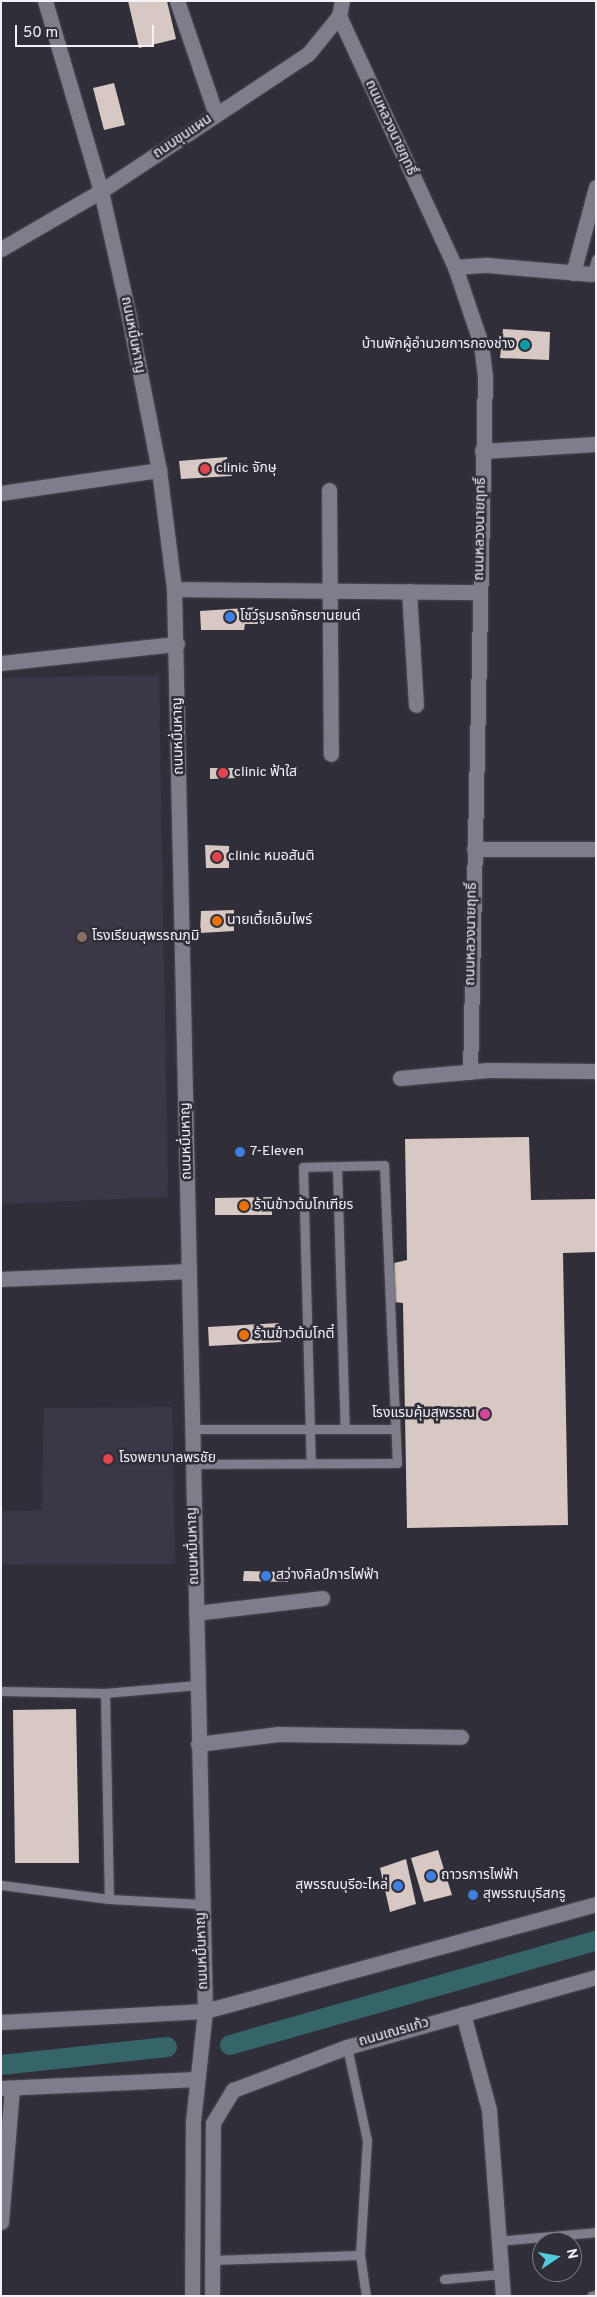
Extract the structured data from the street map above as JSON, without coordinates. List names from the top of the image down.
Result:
{
  "streets": {
    "street": [
      "ถนนหลวงนายฤทธิ์",
      "ถนนขุนแผน",
      "ถนนหมื่นหาญ",
      "ถนนเณรแก้ว"
    ]
  },
  "crossings": [
    ["ถนนหลวงนายฤทธิ์", "ถนนขุนแผน"],
    ["ถนนขุนแผน", "ถนนหมื่นหาญ"]
  ],
  "places": [
    "บ้านพักผู้อำนวยการกองช่าง",
    "clinic จักษุ",
    "โชว์รูมรถจักรยานยนต์",
    "clinic ฟ้าใส",
    "clinic หมอสันติ",
    "นายเตี้ยเอ็มไพร์",
    "โรงเรียนสุพรรณภูมิ",
    "7-Eleven",
    "ร้านข้าวต้มโกเฑียร",
    "ร้านข้าวต้มโกตี๋",
    "โรงแรมคุ้มสุพรรณ",
    "โรงพยาบาลพรชัย",
    "สว่างศิลป์การไฟฟ้า",
    "ถาวรการไฟฟ้า",
    "สุพรรณบุรีอะไหล่",
    "สุพรรณบุรีสกรู"
  ],
  "scale_bar": "50 m",
  "north": "right"
}
